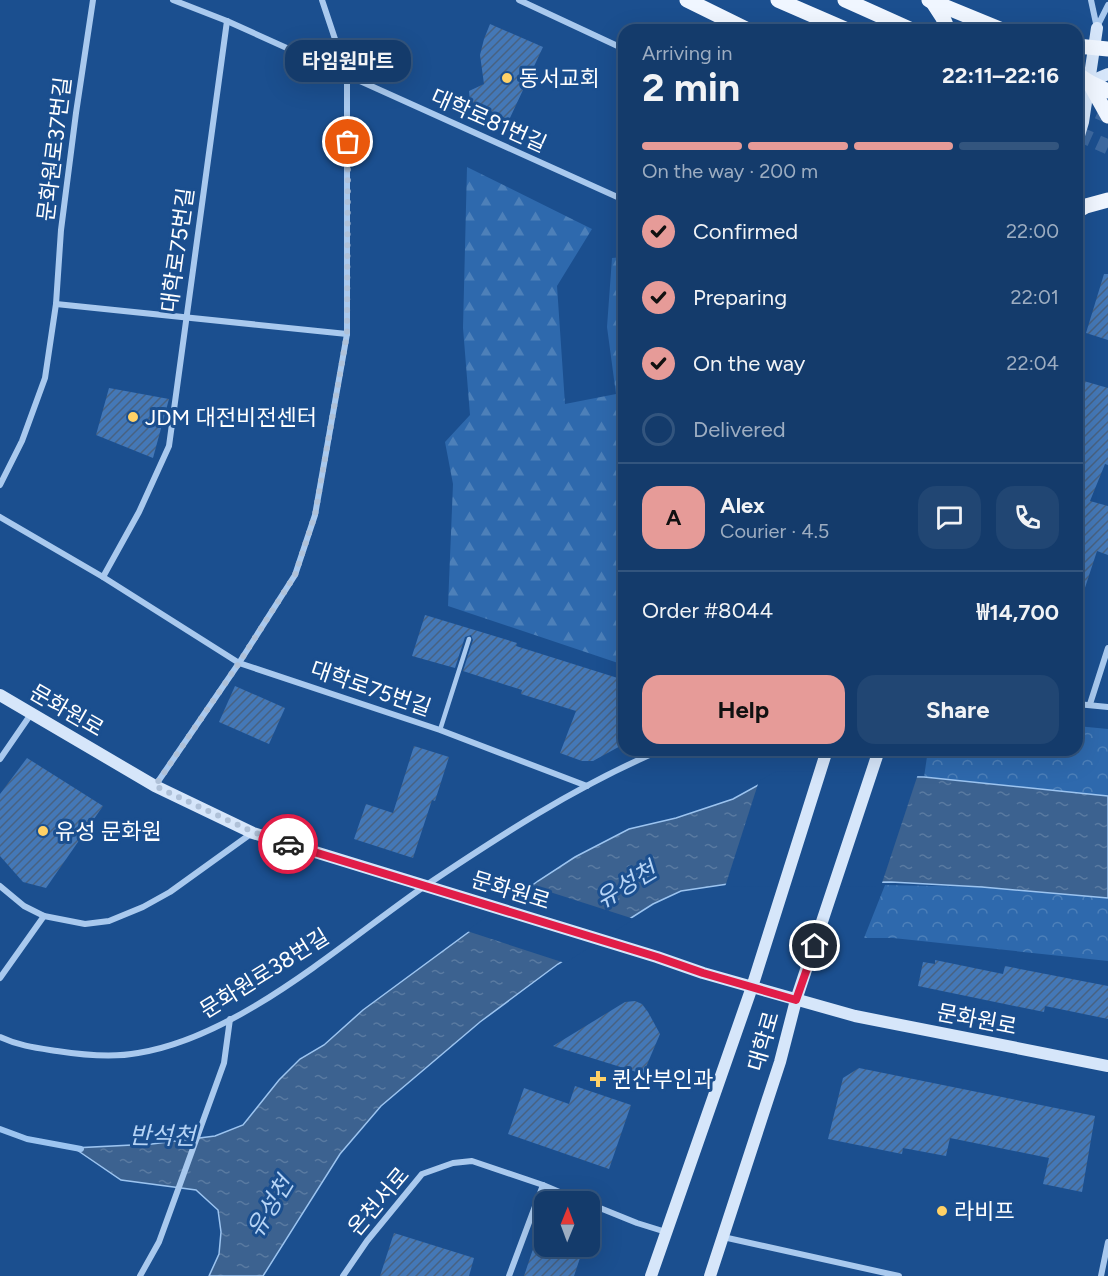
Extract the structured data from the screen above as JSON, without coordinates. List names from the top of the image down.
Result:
{
  "streets": {
    "street": [
      "대학로81번길",
      "문화원로37번길",
      "대학로75번길",
      "문화원로",
      "문화원로38번길",
      "대학로",
      "온천서로"
    ]
  },
  "crossings": [
    ["대학로81번길", "대학로75번길"],
    ["대학로75번길", "문화원로38번길"],
    ["문화원로", "문화원로38번길"],
    ["문화원로", "대학로"]
  ],
  "water": ["유성천", "반석천"],
  "places": {
    "other": [
      "동서교회",
      "타임원마트",
      "JDM 대전비전센터",
      "유성 문화원",
      "라비프"
    ],
    "health": ["퀸산부인과"]
  },
  "north": "top",
  "page": {
    "heading": ["2 min", "Arriving in", "22:11–22:16"],
    "panel": [
      "Alex",
      "Courier · 4.5",
      "Order #8044",
      "₩14,700"
    ],
    "bubble": "타임원마트",
    "bar": "On the way · 200 m",
    "list": [
      ["Confirmed", "22:00"],
      ["Preparing", "22:01"],
      ["On the way", "22:04"],
      "Delivered"
    ],
    "round": "A",
    "buttons": ["Help", "Share"]
  }
}
